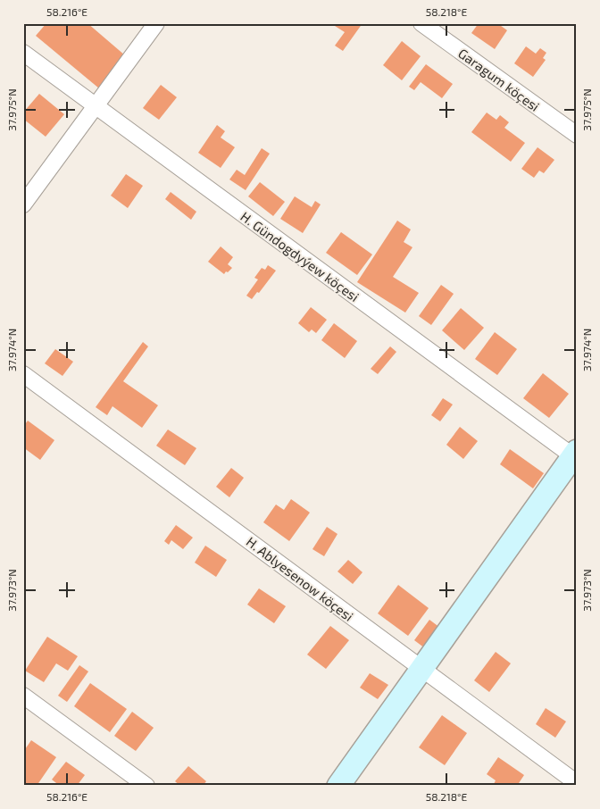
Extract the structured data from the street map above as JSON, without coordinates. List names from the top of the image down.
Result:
{
  "streets": {
    "street": ["Garagum köçesi", "H. Gündogdyýew köçesi", "H. Ablyesenow köçesi"]
  },
  "coordinates": [
    "58.216°E",
    "58.218°E",
    "37.975°N",
    "37.974°N",
    "37.973°N"
  ]
}
